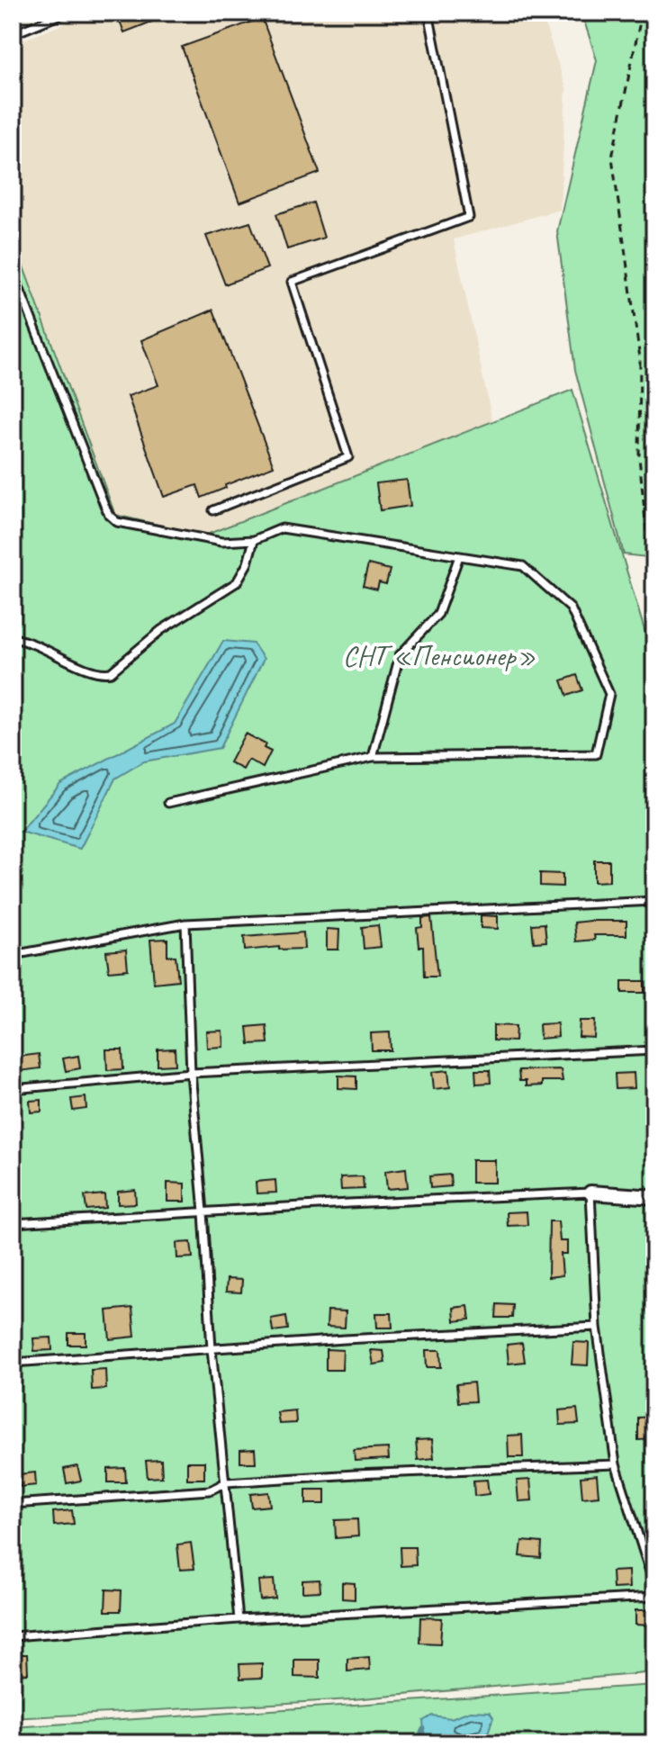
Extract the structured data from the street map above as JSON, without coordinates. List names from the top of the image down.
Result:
{
  "parks": ["СНТ «Пенсионер»"]
}
